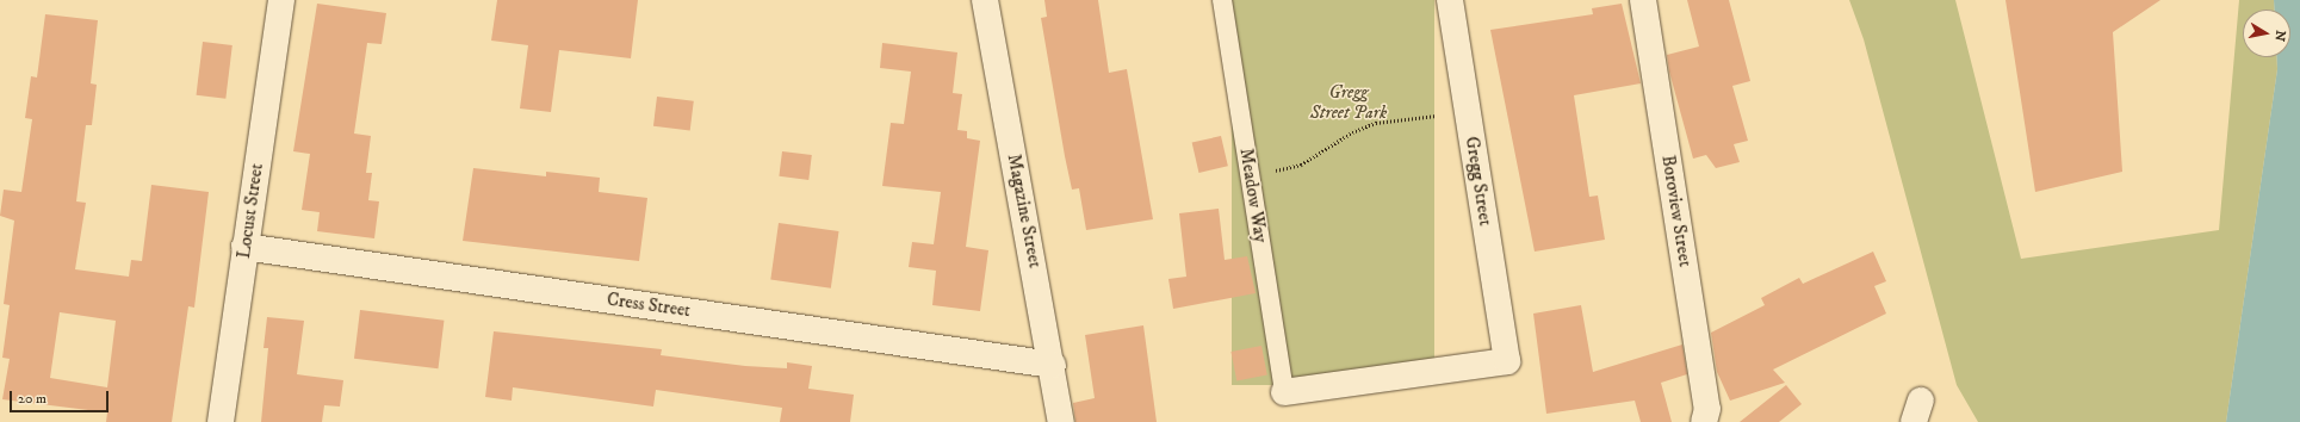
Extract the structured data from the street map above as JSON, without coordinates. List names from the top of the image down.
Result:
{
  "streets": {
    "street": [
      "Gregg Street",
      "Locust Street",
      "Magazine Street",
      "Boroview Street",
      "Cress Street"
    ],
    "lane": ["Meadow Way"]
  },
  "crossings": [
    ["Gregg Street", "Meadow Way"],
    ["Locust Street", "Cress Street"],
    ["Magazine Street", "Cress Street"]
  ],
  "parks": ["Gregg Street Park"],
  "scale_bar": "20 m",
  "north": "right"
}
